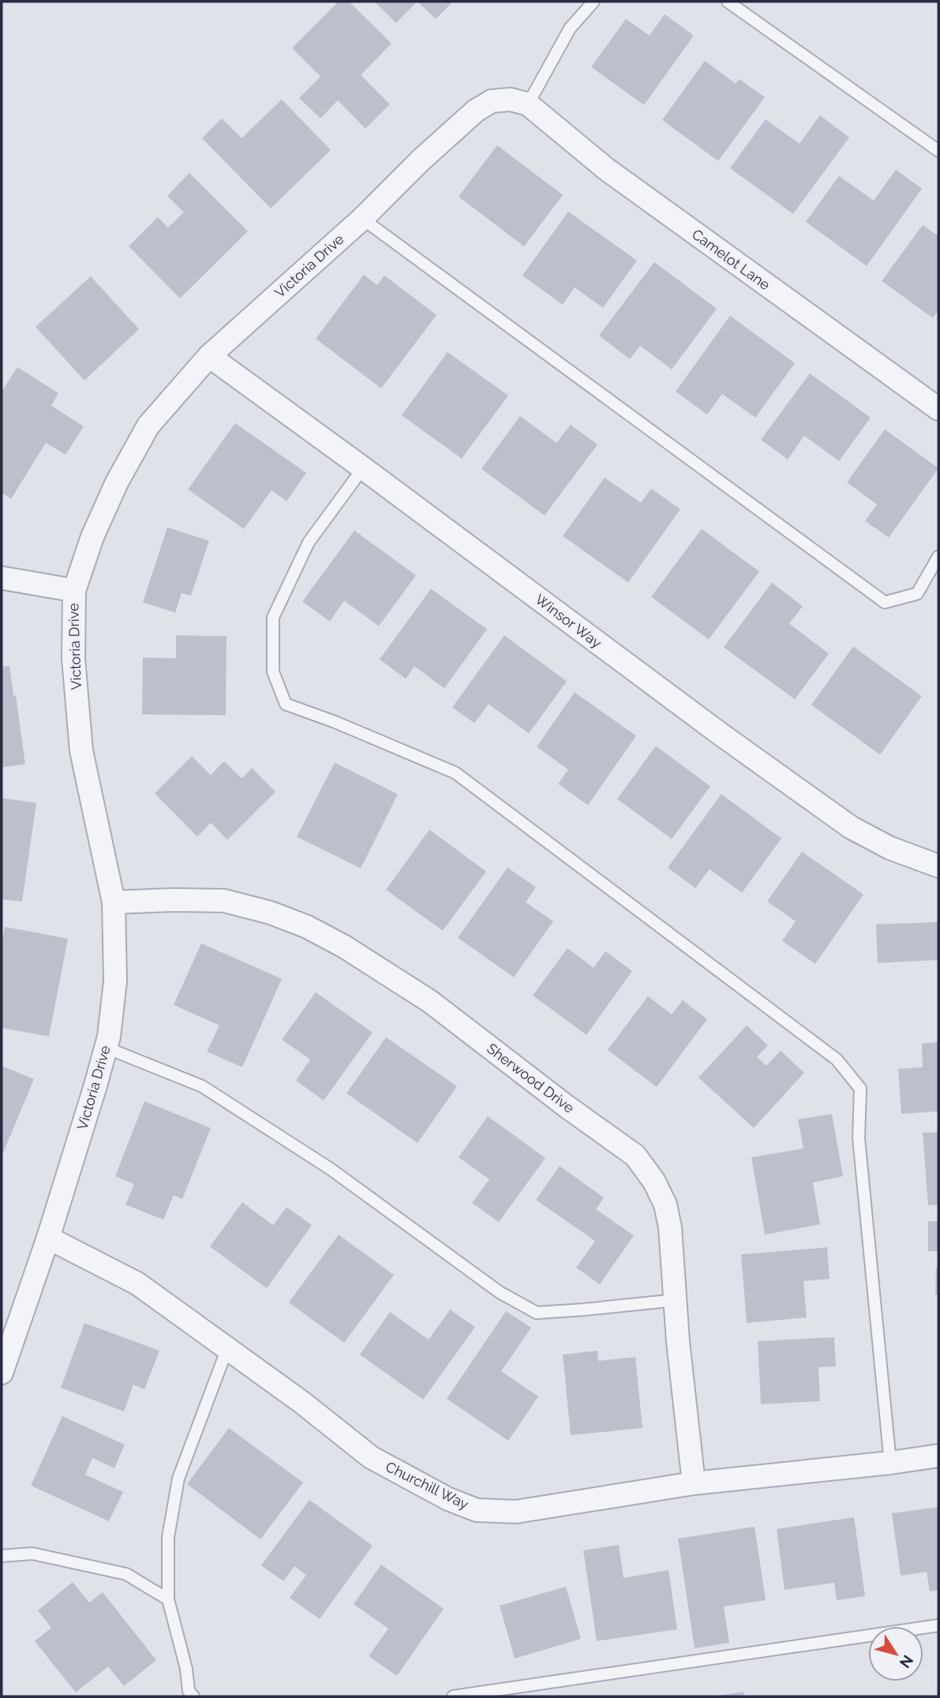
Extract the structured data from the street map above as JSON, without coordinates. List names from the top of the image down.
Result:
{
  "streets": {
    "street": [
      "Camelot Lane",
      "Victoria Drive",
      "Winsor Way",
      "Sherwood Drive",
      "Churchill Way"
    ]
  },
  "crossings": [
    ["Camelot Lane", "Victoria Drive"],
    ["Victoria Drive", "Winsor Way"],
    ["Victoria Drive", "Sherwood Drive"],
    ["Victoria Drive", "Churchill Way"],
    ["Sherwood Drive", "Churchill Way"]
  ],
  "north": "bottom right"
}
